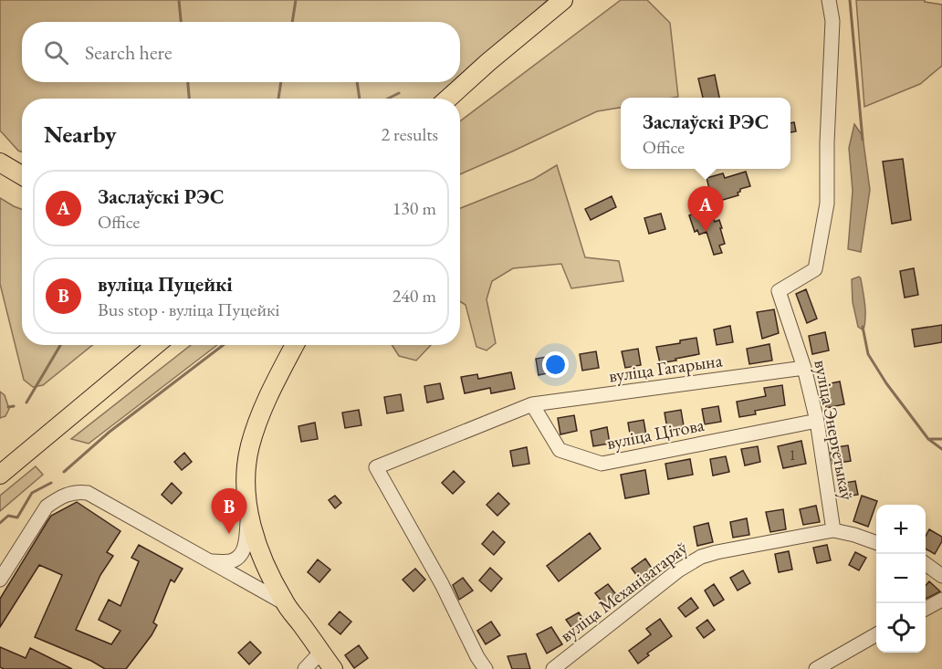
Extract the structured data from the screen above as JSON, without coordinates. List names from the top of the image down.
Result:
{
  "streets": {
    "street": [
      "вуліца Гагарына",
      "вуліца Энергетыкаў",
      "вуліца Цітова",
      "вуліца Механізатараў"
    ]
  },
  "crossings": [
    ["вуліца Гагарына", "вуліца Энергетыкаў"],
    ["вуліца Гагарына", "вуліца Цітова"],
    ["вуліца Энергетыкаў", "вуліца Цітова"],
    ["вуліца Энергетыкаў", "вуліца Механізатараў"]
  ],
  "house_numbers": ["1"],
  "page": {
    "search": "Search here",
    "popup": ["Заслаўскі РЭС", "Office"],
    "heading": ["Nearby", "2 results"],
    "list": [
      {
        "mark": "A",
        "name": "Заслаўскі РЭС",
        "note": "Office",
        "value": "130 m"
      },
      {
        "mark": "B",
        "name": "вуліца Пуцейкі",
        "note": "Bus stop · вуліца Пуцейкі",
        "value": "240 m"
      }
    ],
    "pins": ["A", "B"],
    "map_buttons": ["+", "−"]
  }
}
